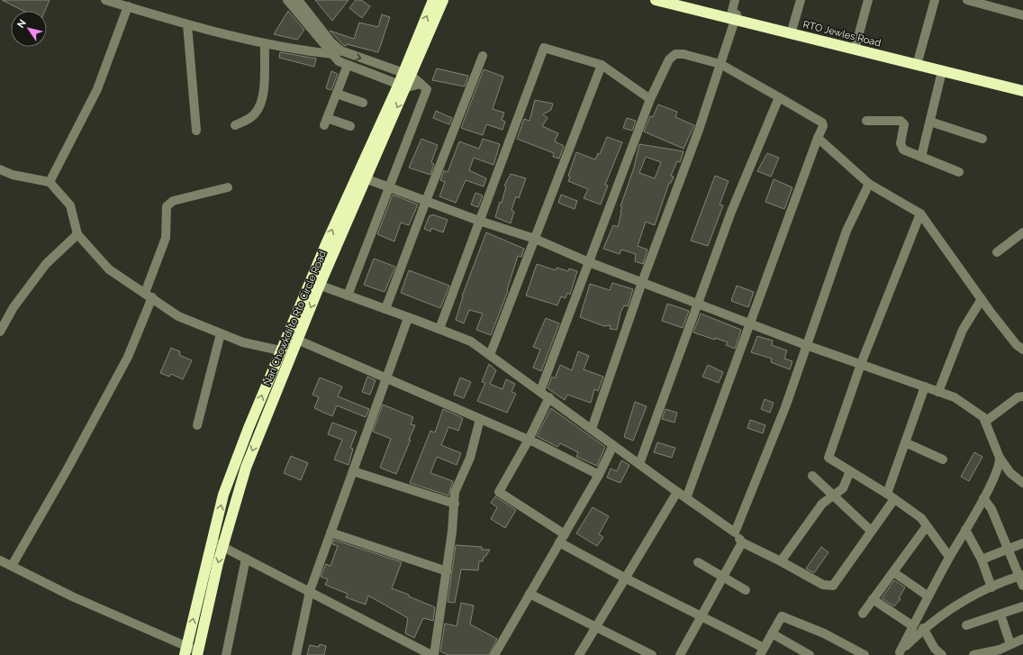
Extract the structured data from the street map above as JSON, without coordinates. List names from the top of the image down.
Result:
{
  "streets": {
    "highway": ["RTO Jewles Road", "Nari Chowkdi to Rto Circle Road"]
  },
  "north": "top left"
}
